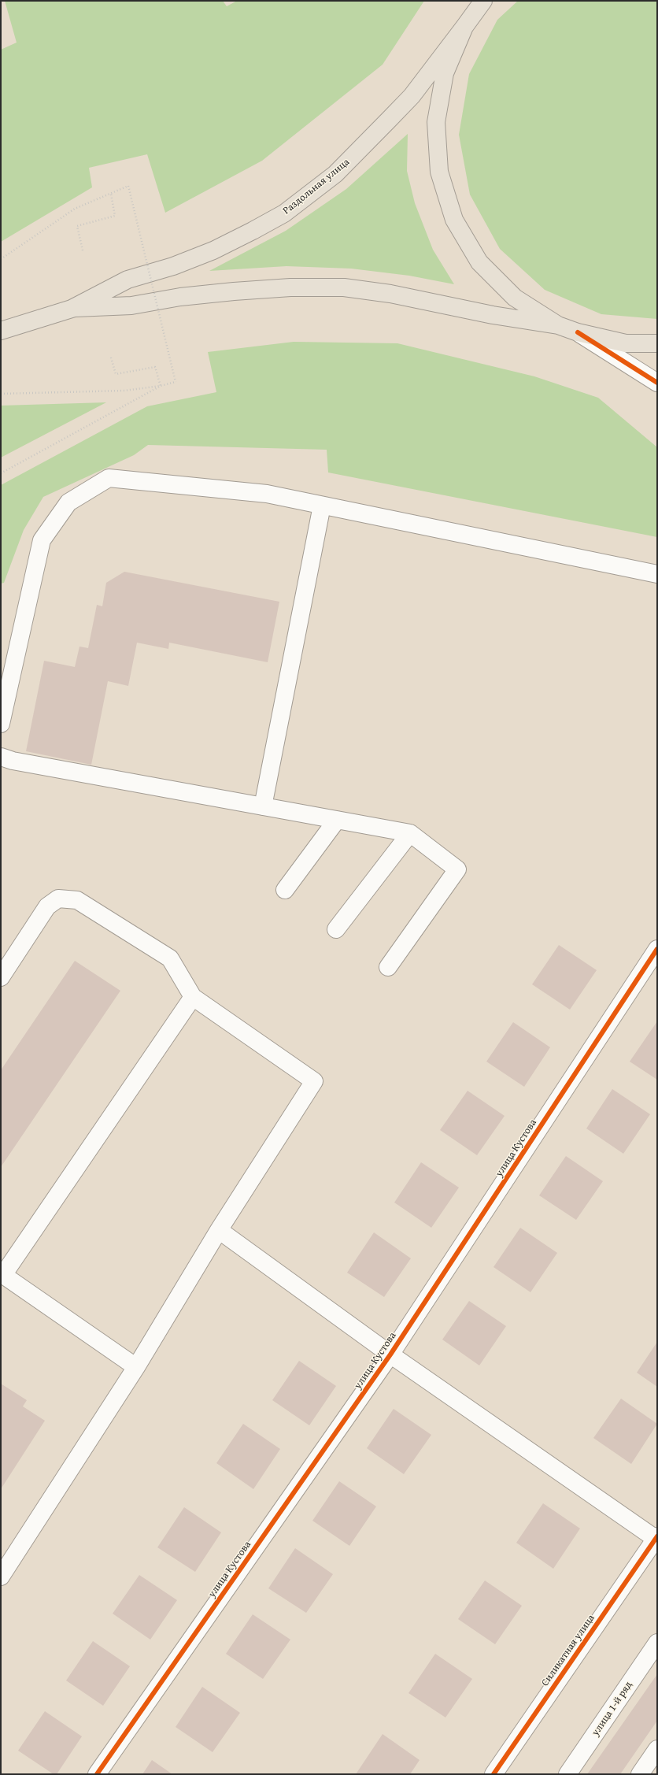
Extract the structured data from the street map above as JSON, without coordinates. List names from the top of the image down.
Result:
{
  "streets": {
    "main road": ["Раздольная улица"],
    "street": ["улица Кустова", "Силикатная улица", "улица 1-й ряд"]
  }
}
